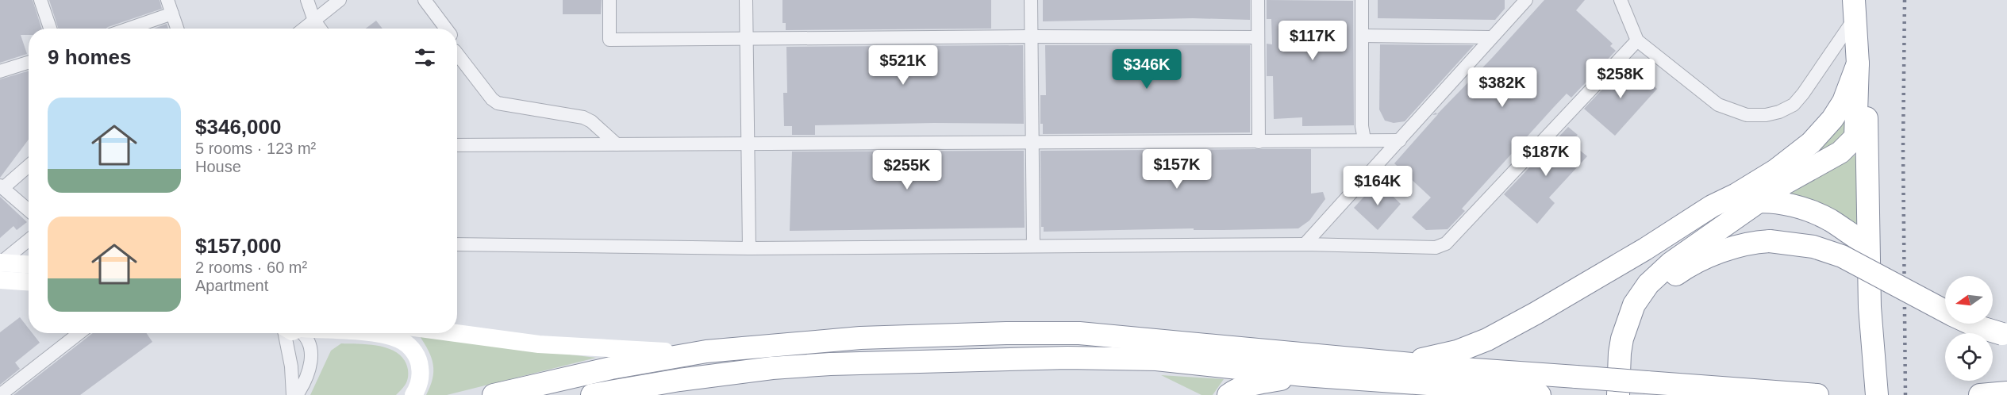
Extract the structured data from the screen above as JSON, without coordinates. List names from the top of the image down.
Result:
{
  "north": "left",
  "page": {
    "price": [
      "$117K",
      "$521K",
      "$346K",
      "$258K",
      "$382K",
      "$187K",
      "$157K",
      "$255K",
      "$164K"
    ],
    "heading": "9 homes",
    "list": [
      {
        "name": "$346,000",
        "note": "5 rooms · 123 m² · House"
      },
      {
        "name": "$157,000",
        "note": "2 rooms · 60 m² · Apartment"
      }
    ]
  }
}
